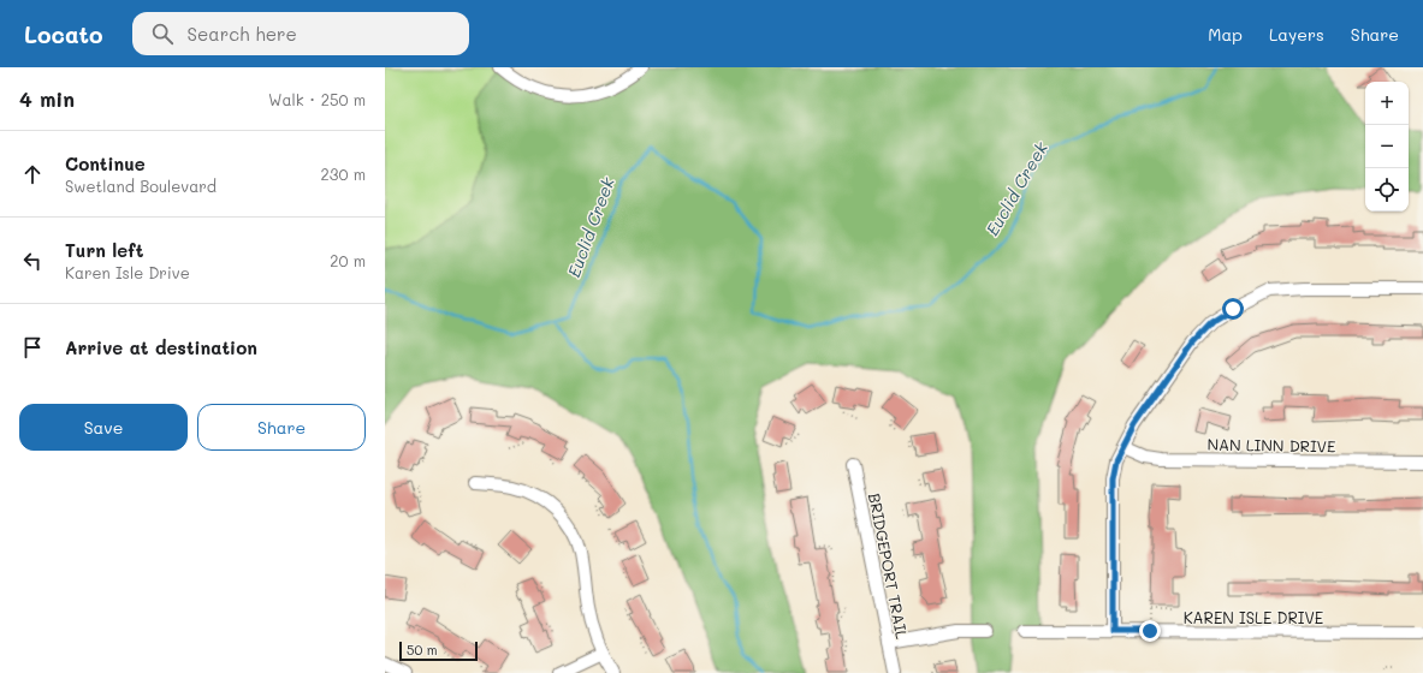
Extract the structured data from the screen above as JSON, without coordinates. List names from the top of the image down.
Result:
{
  "streets": {
    "street": ["NAN LINN DRIVE", "BRIDGEPORT TRAIL", "KAREN ISLE DRIVE"]
  },
  "water": ["Euclid Creek"],
  "scale_bar": "50 m",
  "page": {
    "header": "Locato",
    "search": "Search here",
    "nav": ["Map", "Layers", "Share"],
    "heading": ["4 min", "Walk · 250 m"],
    "map_buttons": ["+", "−"],
    "list": [
      ["Continue", "Swetland Boulevard", "230 m"],
      ["Turn left", "Karen Isle Drive", "20 m"],
      "Arrive at destination"
    ],
    "buttons": ["Save", "Share"],
    "scale": "50 m"
  }
}
